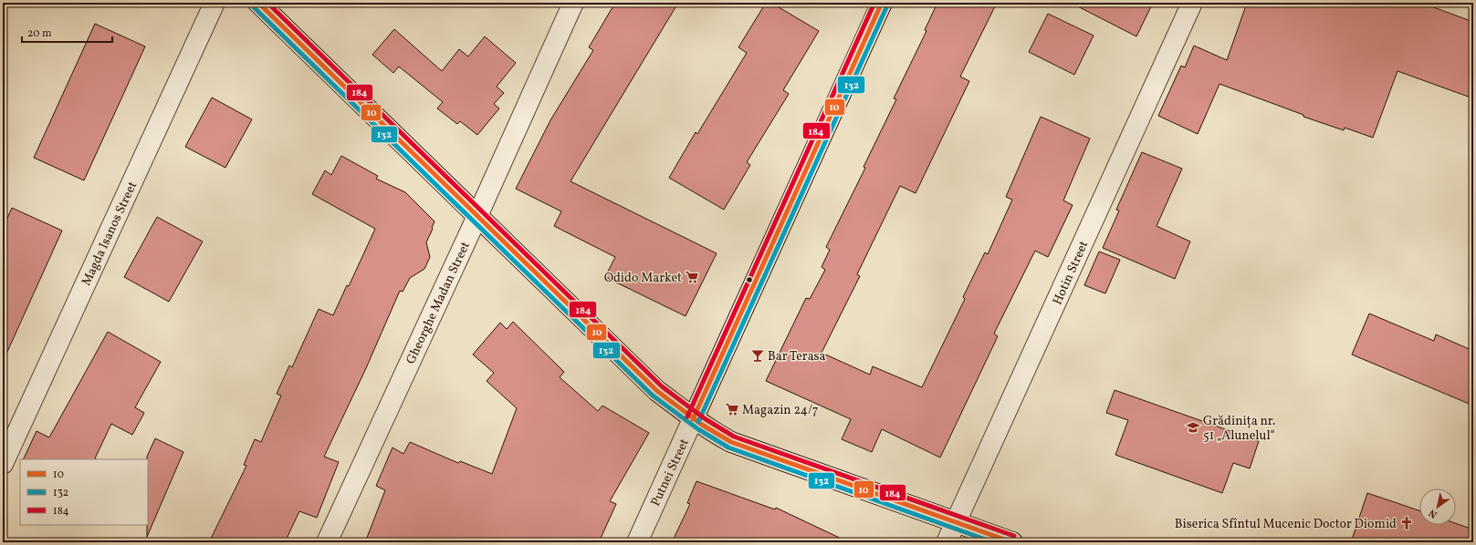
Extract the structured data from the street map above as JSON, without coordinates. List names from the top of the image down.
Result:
{
  "streets": {
    "street": [
      "Magda Isanos Street",
      "Hotin Street",
      "Gheorghe Madan Street",
      "Putnei Street"
    ]
  },
  "places": {
    "supermarket": ["Odido Market", "Magazin 24/7"],
    "bar": ["Bar Terasa"],
    "school or university": ["Grădinița nr. 51 „Alunelul“"],
    "church": ["Biserica Sfîntul Mucenic Doctor Diomid"]
  },
  "lines": ["transit line 10", "transit line 184", "transit line 132"],
  "legend": ["10", "132", "184"],
  "scale_bar": "20 m",
  "north": "bottom left"
}
